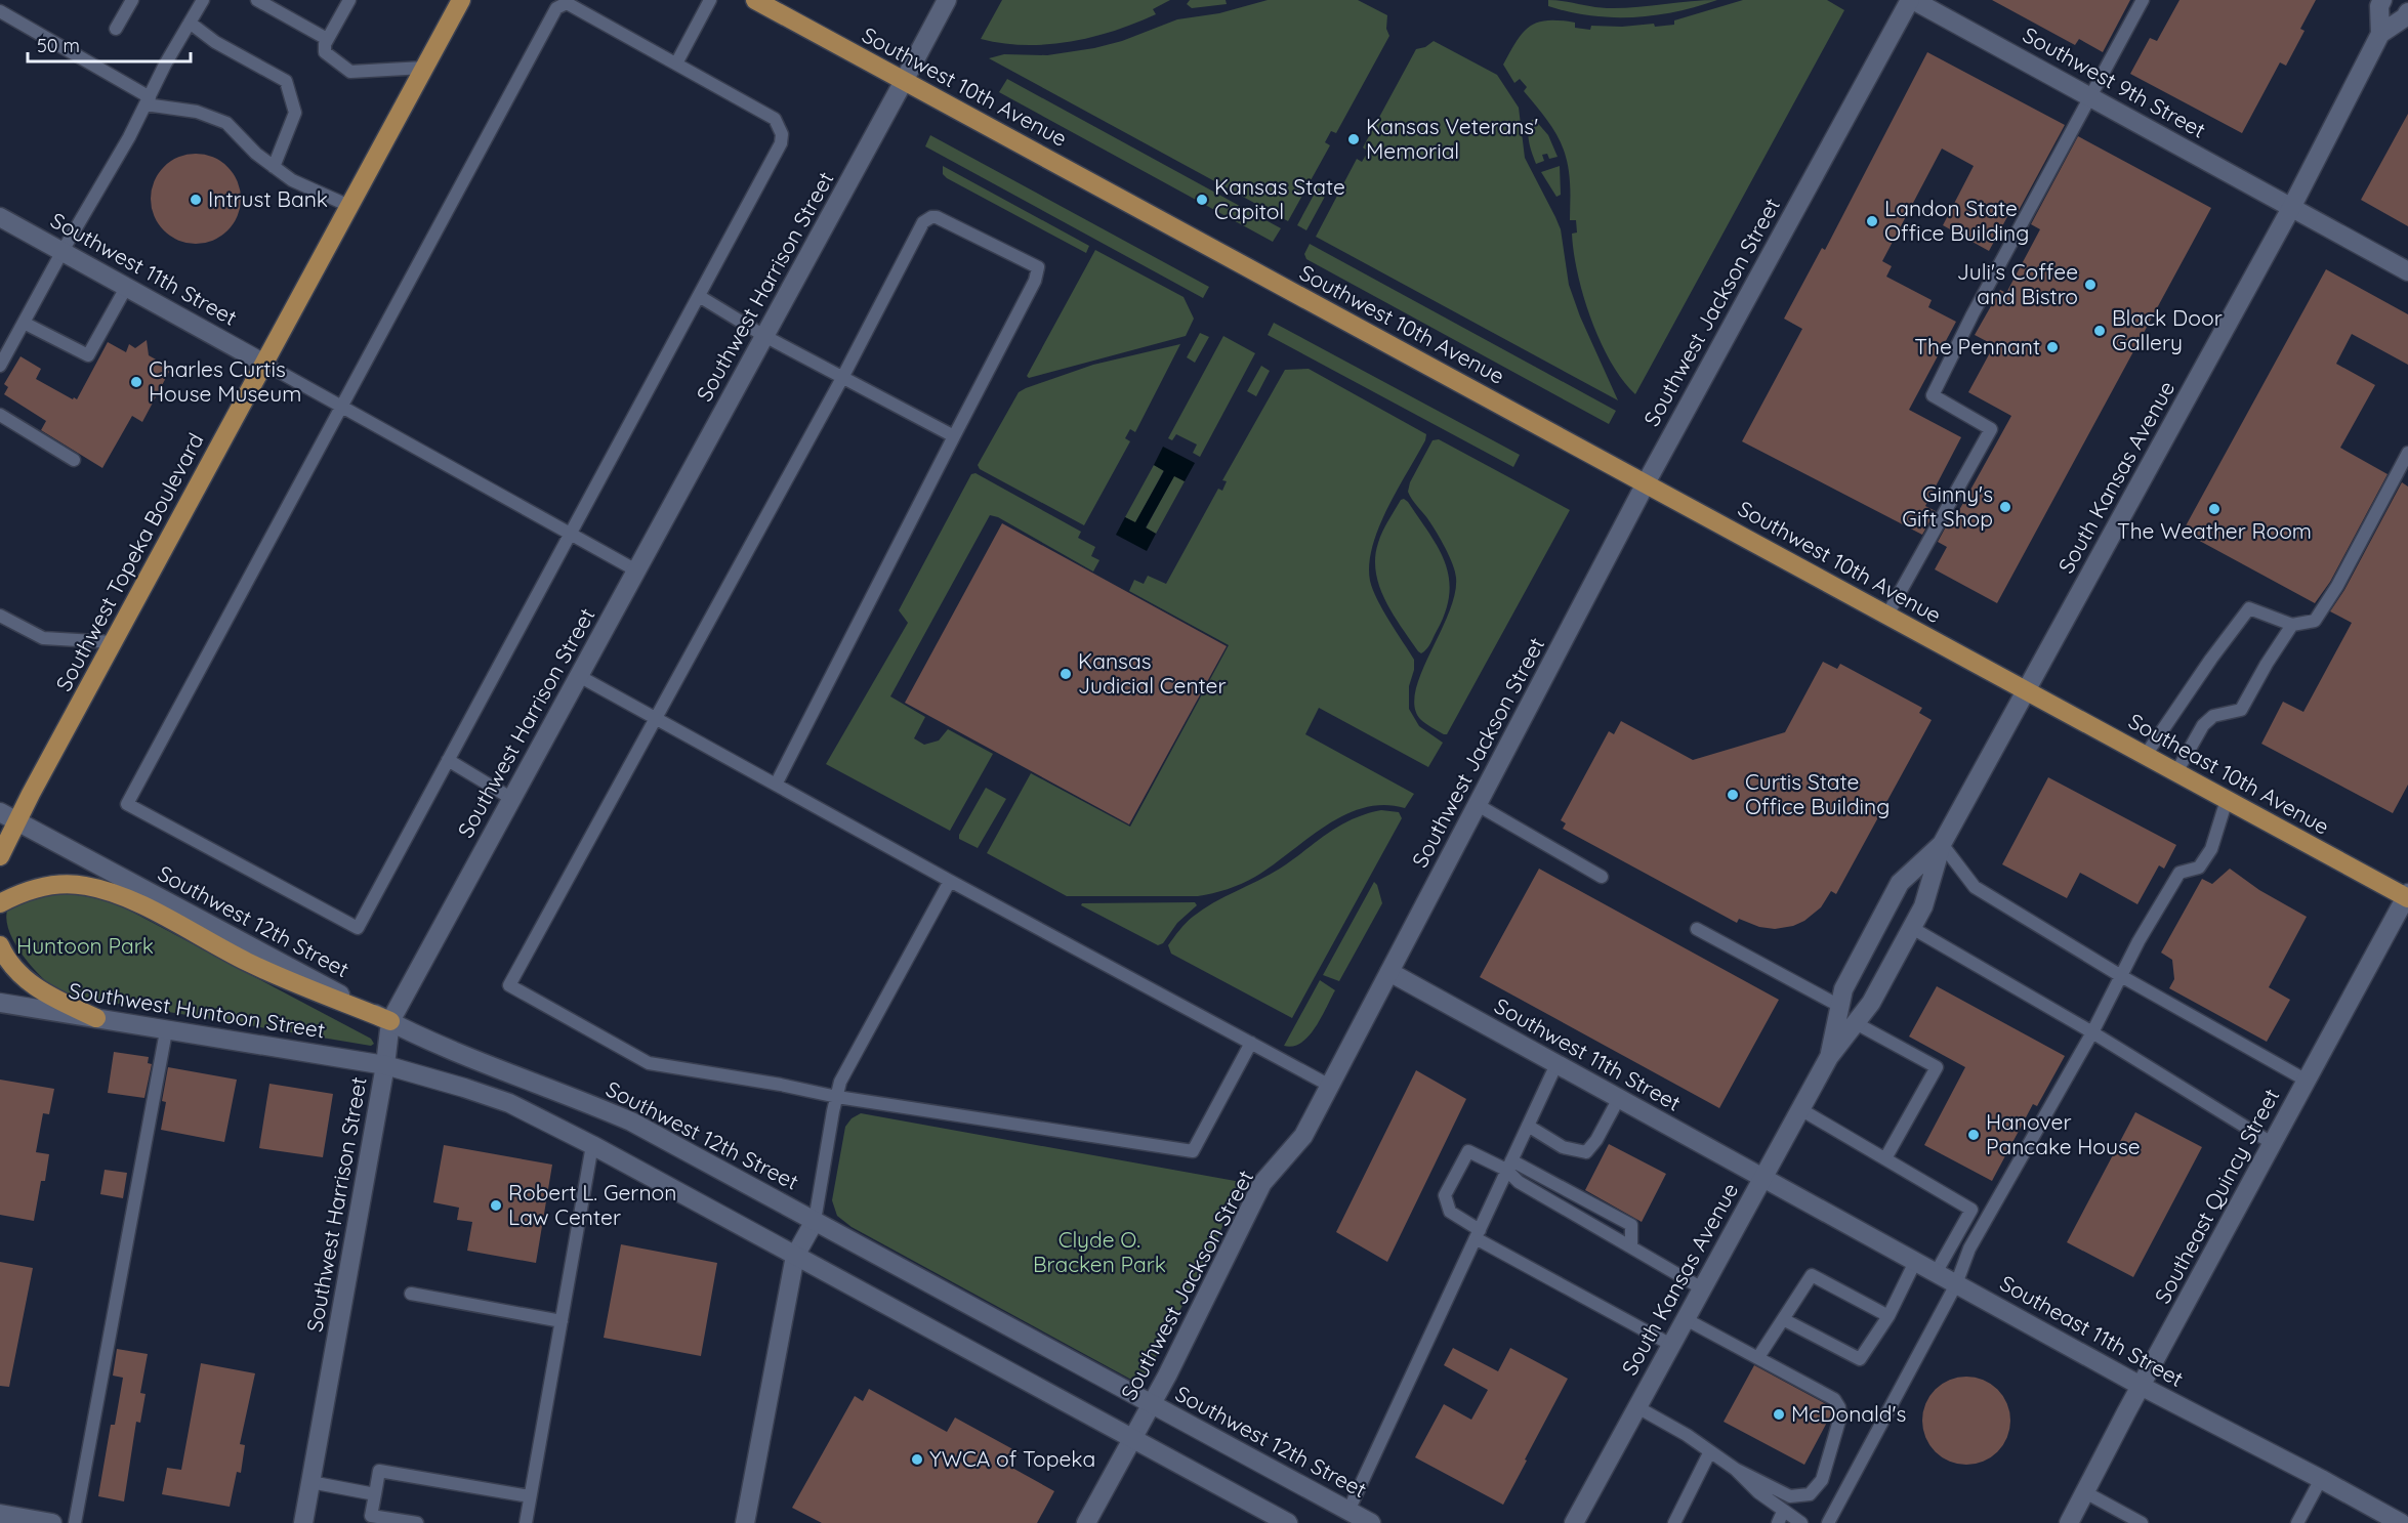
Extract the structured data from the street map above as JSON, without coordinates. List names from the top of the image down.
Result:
{
  "streets": {
    "main road": ["Southwest 10th Avenue", "Southwest Topeka Boulevard", "Southeast 10th Avenue"],
    "street": [
      "Southwest 9th Street",
      "Southwest 11th Street",
      "Southwest Harrison Street",
      "Southwest Jackson Street",
      "South Kansas Avenue",
      "Southwest 12th Street",
      "Southwest Huntoon Street",
      "Southeast Quincy Street",
      "Southeast 11th Street"
    ]
  },
  "crossings": [
    ["Southwest 9th Street", "Southwest Jackson Street"],
    ["Southwest 9th Street", "South Kansas Avenue"],
    ["Southwest 10th Avenue", "Southwest Harrison Street"],
    ["Southwest 10th Avenue", "Southwest Jackson Street"],
    ["Southwest 10th Avenue", "South Kansas Avenue"],
    ["Southwest 10th Avenue", "Southeast 10th Avenue"],
    ["Southwest 11th Street", "Southwest Jackson Street"],
    ["Southwest 11th Street", "South Kansas Avenue"],
    ["Southwest 11th Street", "Southwest Topeka Boulevard"],
    ["Southwest 11th Street", "Southeast 11th Street"],
    ["Southwest Harrison Street", "Southwest 12th Street"],
    ["Southwest Harrison Street", "Southwest Huntoon Street"],
    ["Southwest Jackson Street", "Southwest 12th Street"],
    ["South Kansas Avenue", "Southeast 10th Avenue"],
    ["South Kansas Avenue", "Southeast 11th Street"],
    ["Southwest Topeka Boulevard", "Southwest 12th Street"],
    ["Southeast 10th Avenue", "Southeast Quincy Street"],
    ["Southeast Quincy Street", "Southeast 11th Street"]
  ],
  "parks": ["Huntoon Park", "Clyde O. Bracken Park"],
  "places": [
    "Kansas Veterans' Memorial",
    "Intrust Bank",
    "Kansas State Capitol",
    "Landon State Office Building",
    "Juli's Coffee and Bistro",
    "Black Door Gallery",
    "The Pennant",
    "Charles Curtis House Museum",
    "Ginny's Gift Shop",
    "The Weather Room",
    "Kansas Judicial Center",
    "Curtis State Office Building",
    "Hanover Pancake House",
    "Robert L. Gernon Law Center",
    "McDonald's",
    "YWCA of Topeka"
  ],
  "scale_bar": "50 m"
}
